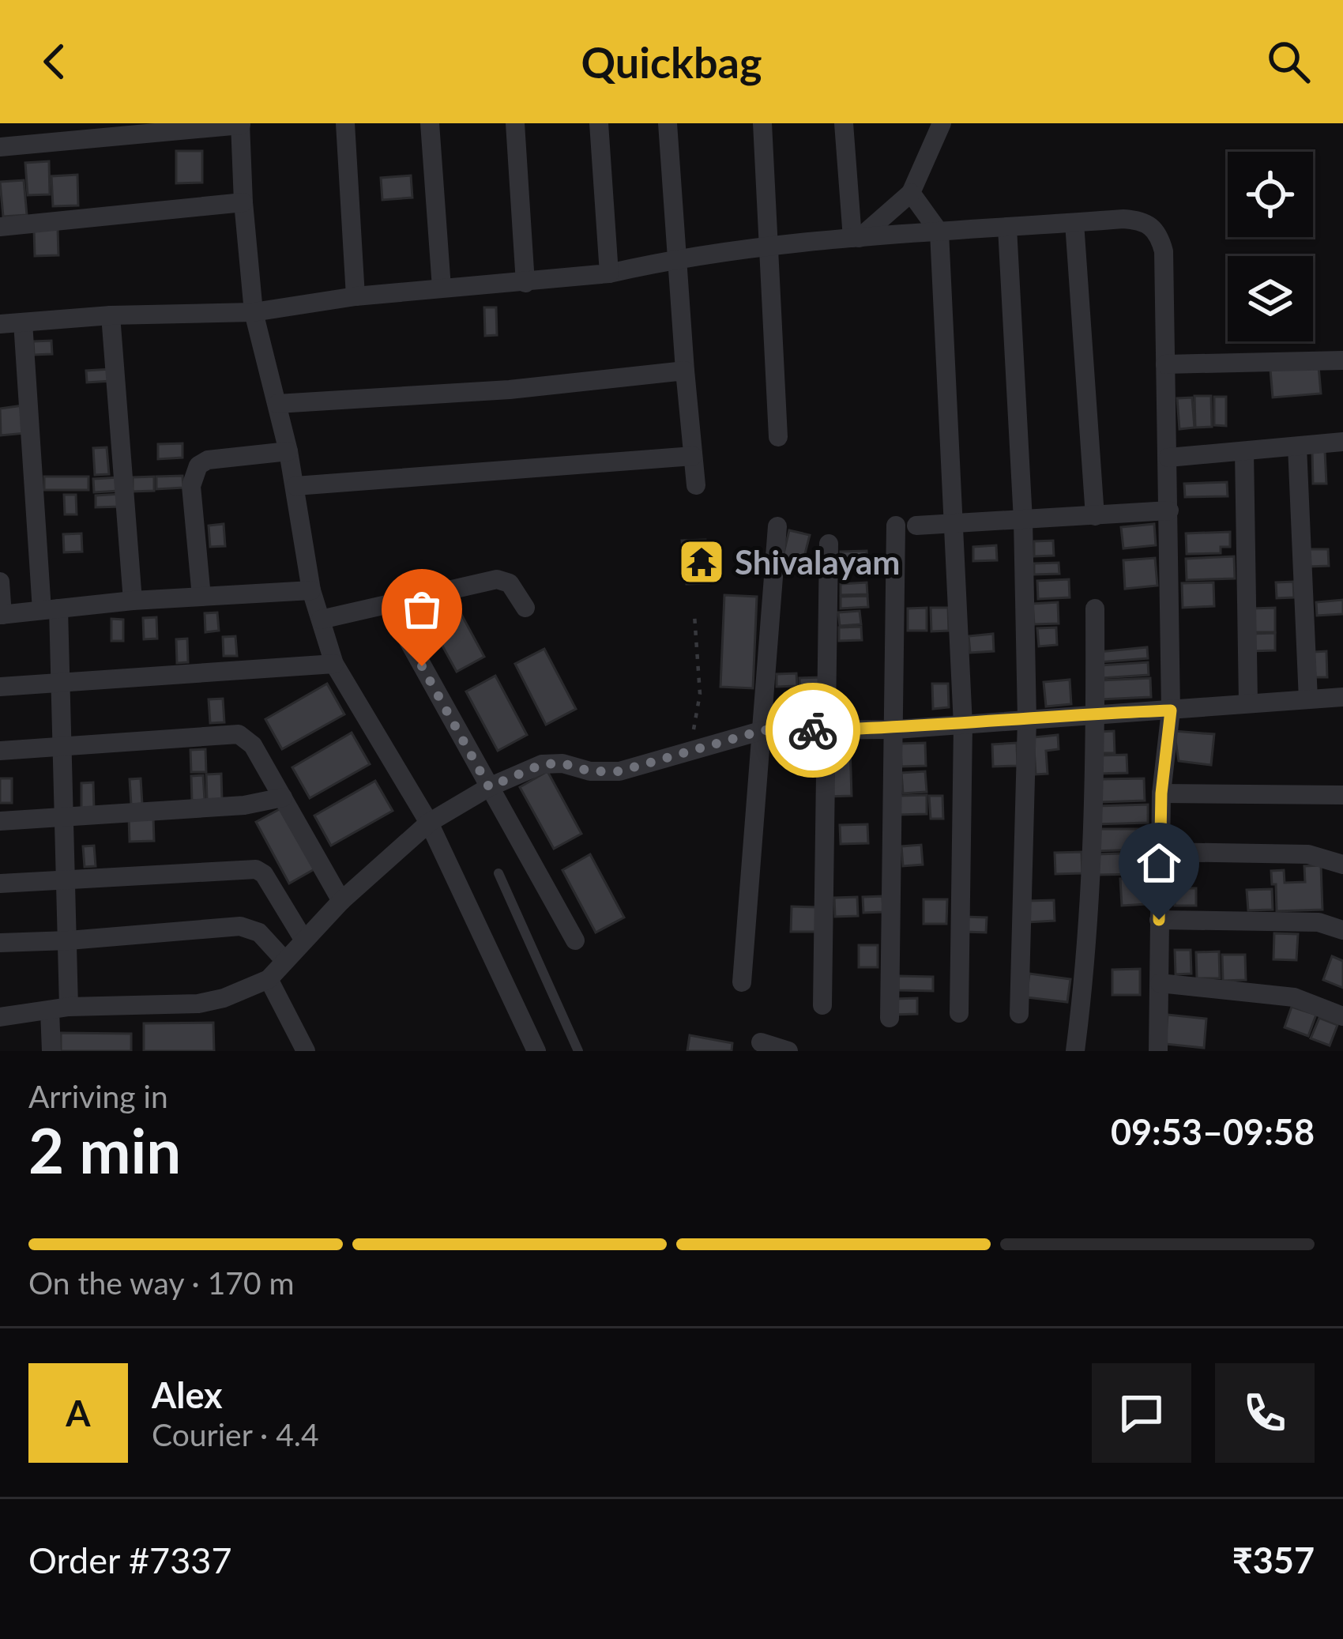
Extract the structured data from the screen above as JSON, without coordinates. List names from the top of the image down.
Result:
{
  "places": {
    "temple": ["Shivalayam"]
  },
  "page": {
    "header": "Quickbag",
    "heading": ["2 min", "Arriving in", "09:53–09:58"],
    "panel": [
      "Alex",
      "Courier · 4.4",
      "Order #7337",
      "₹357"
    ],
    "bar": "On the way · 170 m",
    "round": "A"
  }
}
